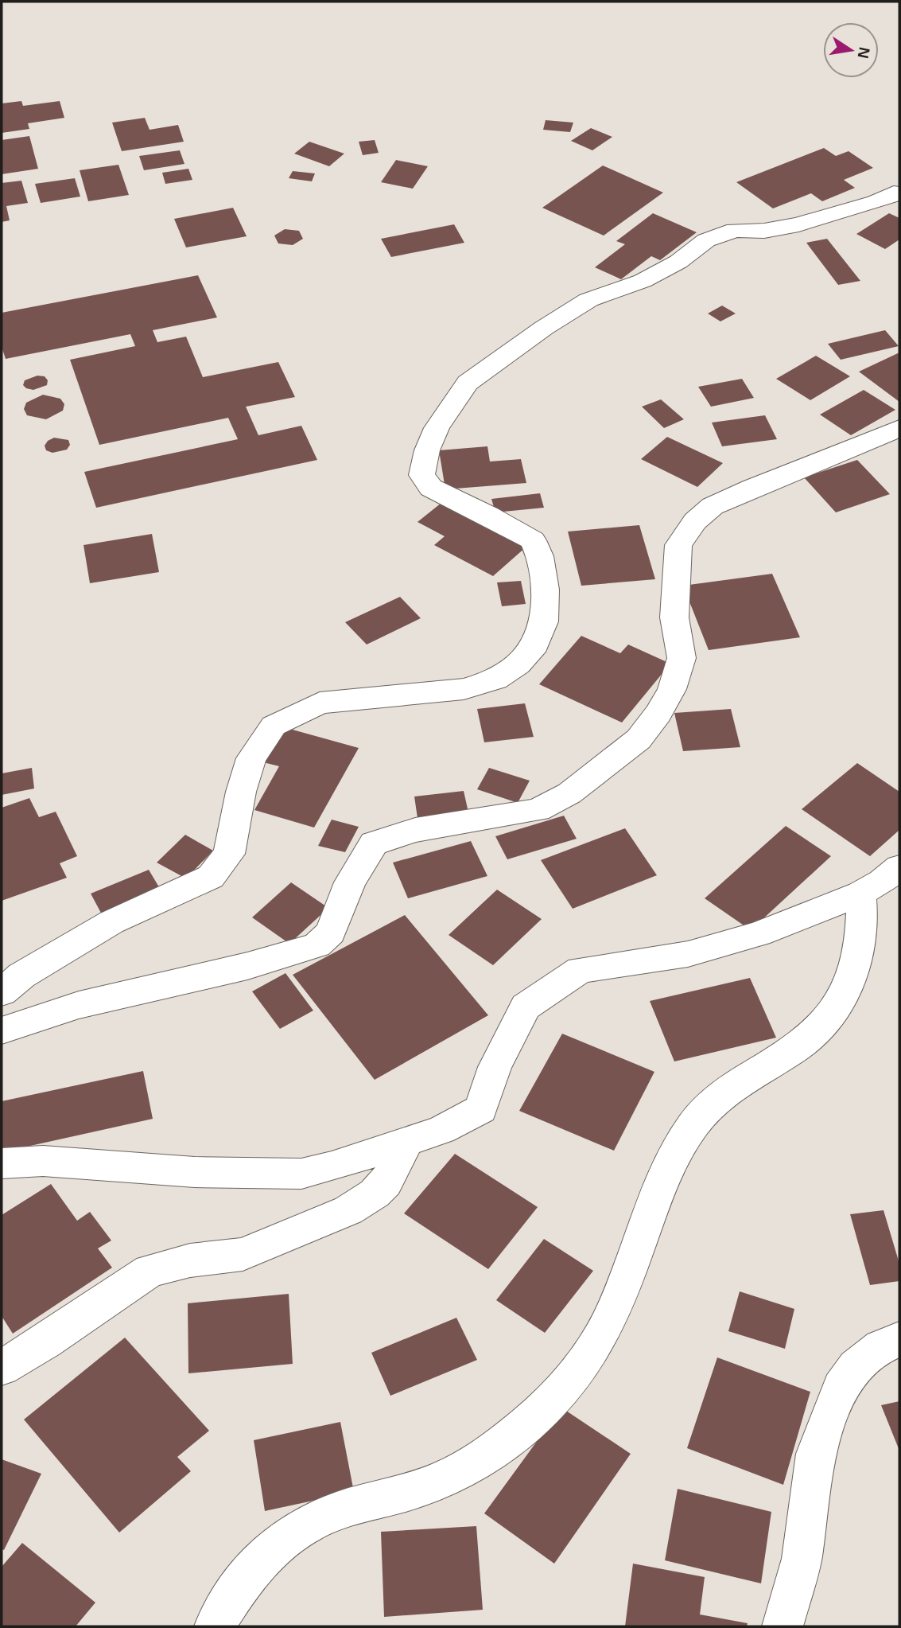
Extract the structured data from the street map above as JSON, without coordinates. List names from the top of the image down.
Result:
{
  "north": "right"
}
